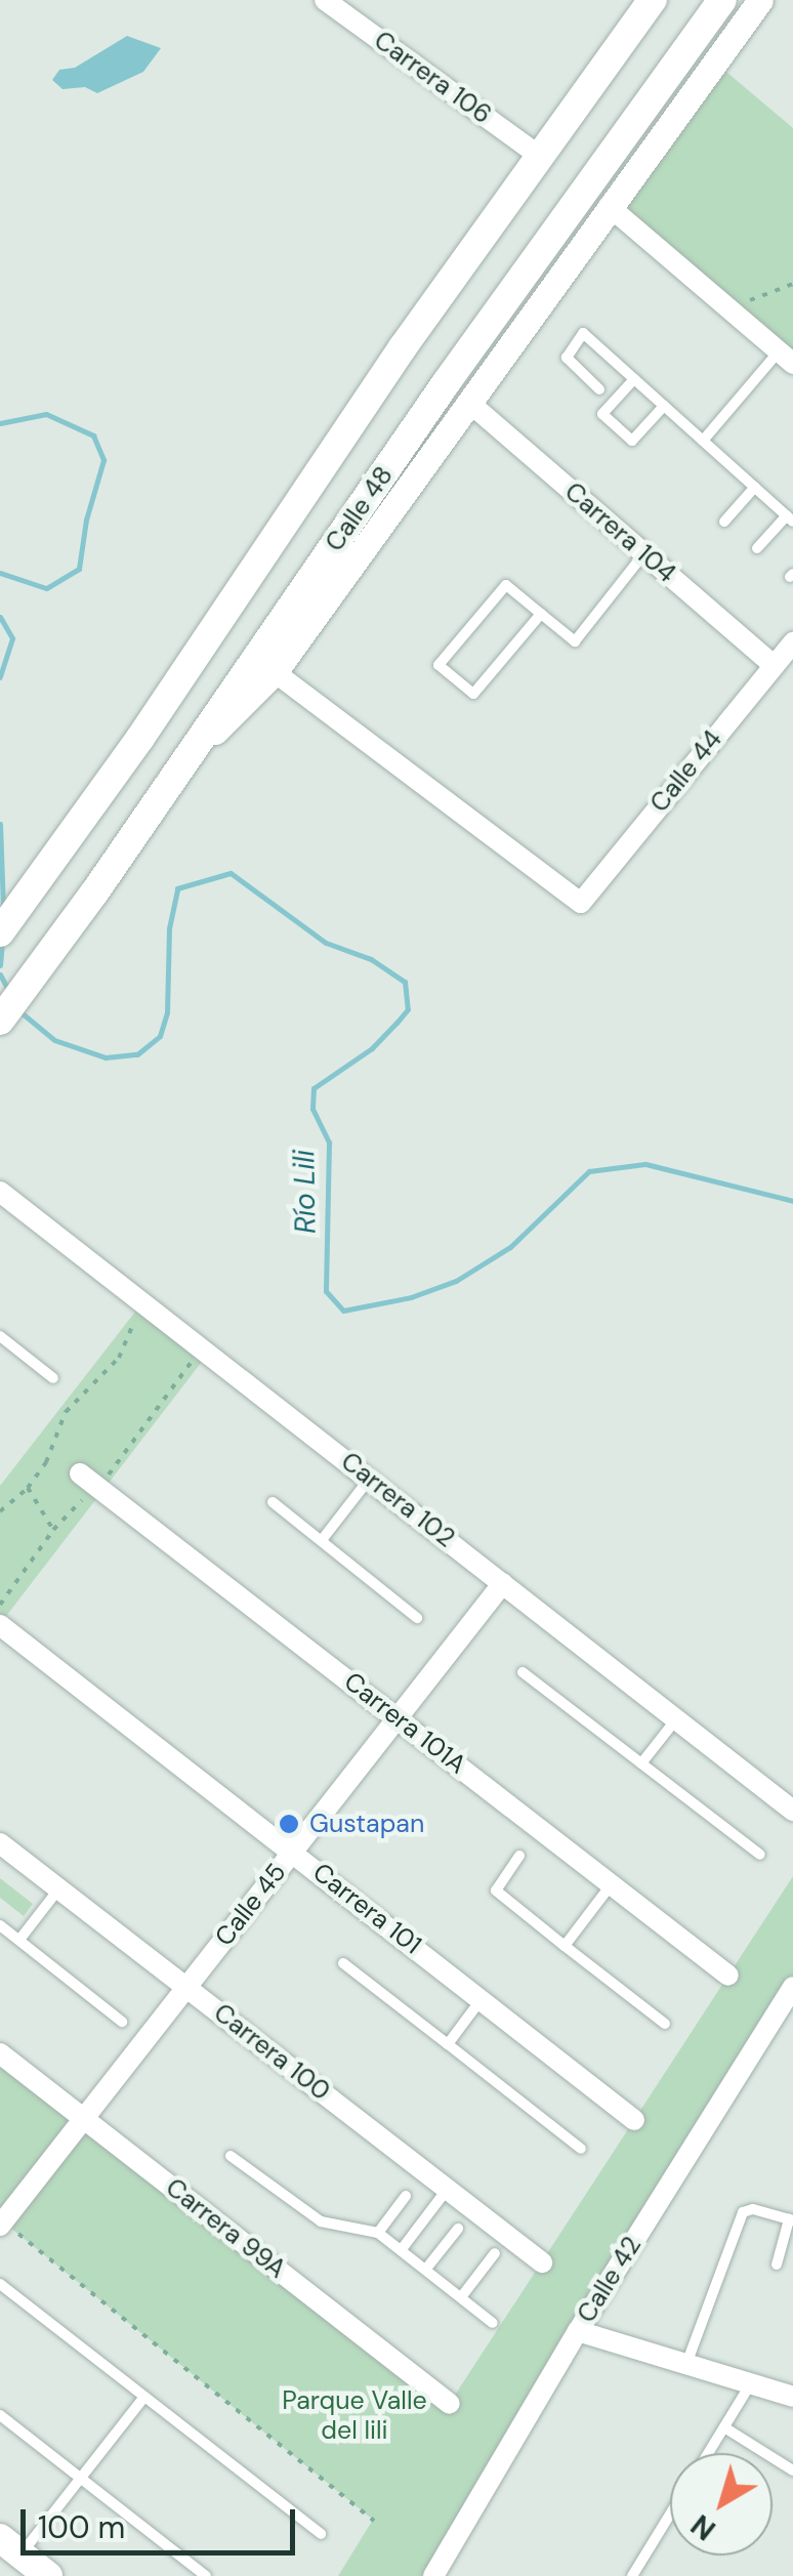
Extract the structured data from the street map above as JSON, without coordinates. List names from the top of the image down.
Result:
{
  "streets": {
    "main road": ["Calle 48"],
    "street": [
      "Carrera 106",
      "Carrera 104",
      "Calle 44",
      "Carrera 102",
      "Carrera 101A",
      "Calle 45",
      "Carrera 101",
      "Carrera 100",
      "Carrera 99A",
      "Calle 42"
    ]
  },
  "crossings": [
    ["Carrera 106", "Calle 48"],
    ["Carrera 104", "Calle 44"],
    ["Carrera 102", "Calle 45"],
    ["Carrera 101A", "Calle 45"],
    ["Calle 45", "Carrera 101"],
    ["Calle 45", "Carrera 100"],
    ["Calle 45", "Carrera 99A"]
  ],
  "water": ["Río Lili"],
  "parks": ["Parque Valle del lili"],
  "places": ["Gustapan"],
  "scale_bar": "100 m",
  "north": "bottom left"
}
